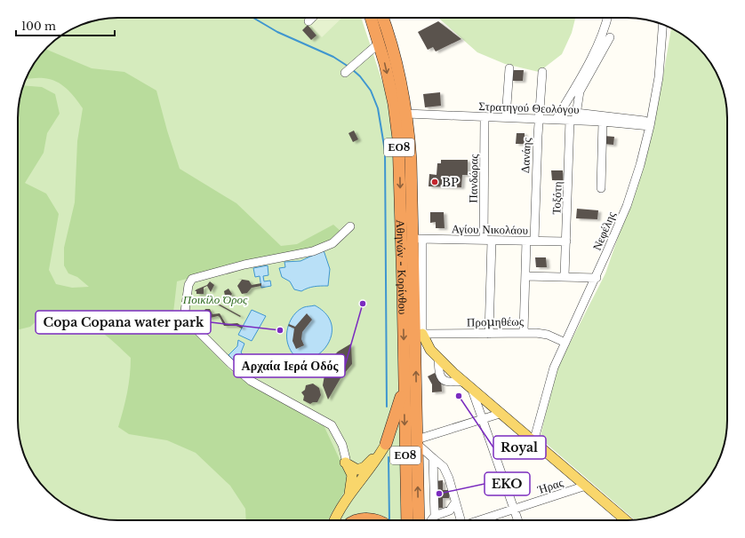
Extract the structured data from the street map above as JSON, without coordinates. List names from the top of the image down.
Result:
{
  "streets": {
    "highway": ["ΕΟ8", "Αθηνών - Κορίνθου"],
    "street": [
      "Στρατηγού Θεολόγου",
      "Δανάης",
      "Πανδώρας",
      "Τοξότη",
      "Αγίου Νικολάου",
      "Νεφέλης",
      "Προμηθέως",
      "Ήρας"
    ]
  },
  "crossings": [
    ["Στρατηγού Θεολόγου", "Δανάης"],
    ["Στρατηγού Θεολόγου", "Πανδώρας"],
    ["Στρατηγού Θεολόγου", "Τοξότη"],
    ["Στρατηγού Θεολόγου", "Νεφέλης"],
    ["Στρατηγού Θεολόγου", "Αθηνών - Κορίνθου"],
    ["Δανάης", "Αγίου Νικολάου"],
    ["Δανάης", "Προμηθέως"],
    ["Πανδώρας", "Αγίου Νικολάου"],
    ["Πανδώρας", "Προμηθέως"],
    ["Τοξότη", "Αγίου Νικολάου"],
    ["Αγίου Νικολάου", "Αθηνών - Κορίνθου"],
    ["Νεφέλης", "Προμηθέως"]
  ],
  "parks": ["Ποικίλο Όρος"],
  "places": [
    "BP",
    "Αρχαία Ιερά Οδός",
    "Copa Copana water park",
    "Royal",
    "EKO"
  ],
  "scale_bar": "100 m"
}
